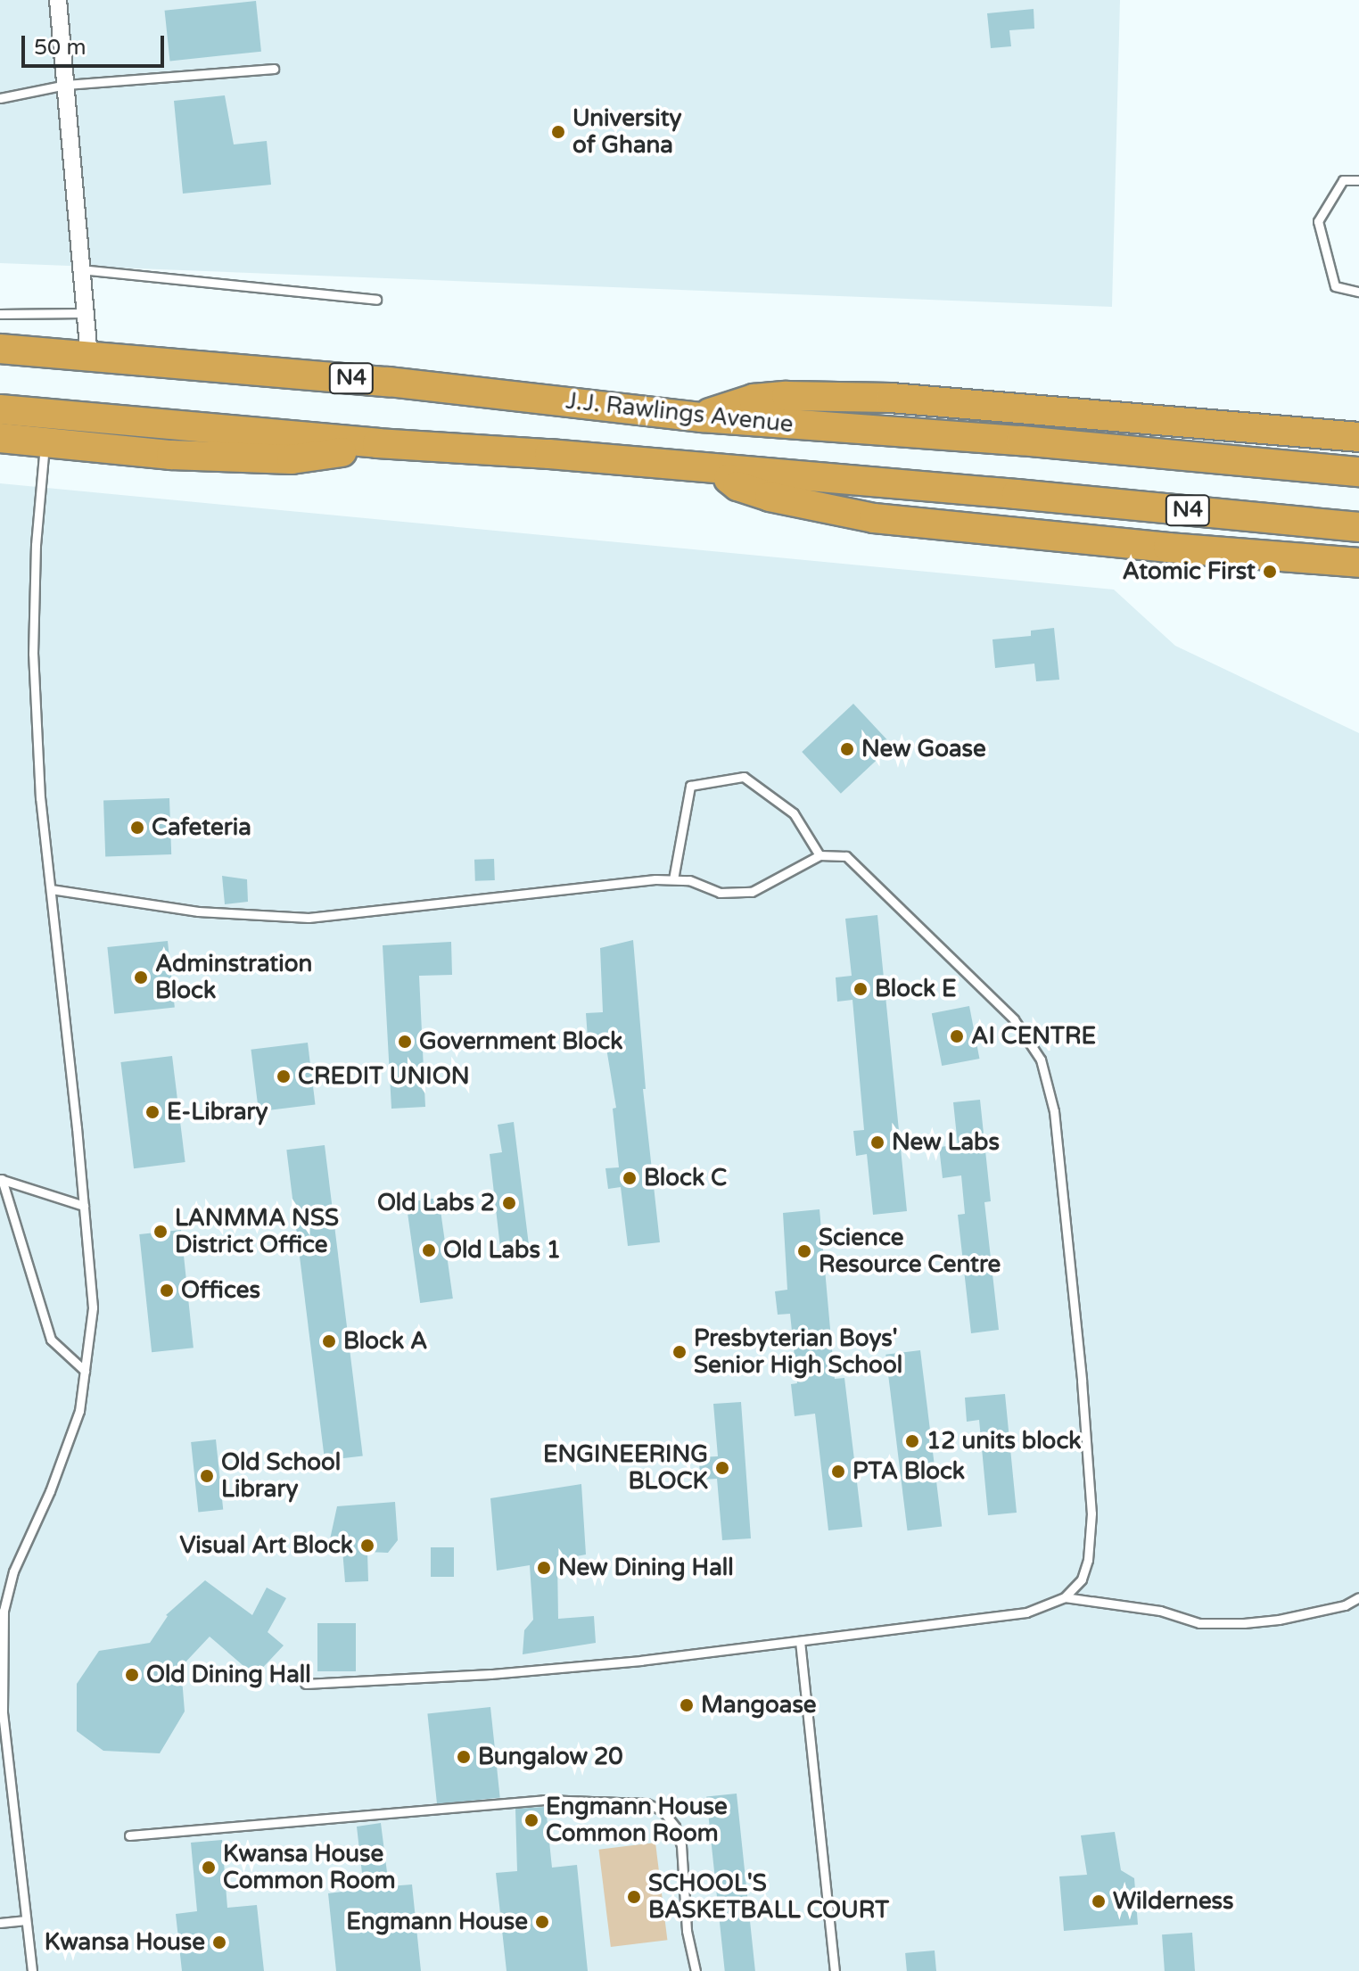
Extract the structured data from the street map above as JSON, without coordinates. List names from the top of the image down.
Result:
{
  "streets": {
    "highway": ["N4", "J.J. Rawlings Avenue"]
  },
  "places": [
    "University of Ghana",
    "Atomic First",
    "New Goase",
    "Cafeteria",
    "Adminstration Block",
    "Block E",
    "AI CENTRE",
    "Government Block",
    "CREDIT UNION",
    "E-Library",
    "New Labs",
    "Block C",
    "Old Labs 2",
    "LANMMA NSS District Office",
    "Old Labs 1",
    "Science Resource Centre",
    "Offices",
    "Block A",
    "Presbyterian Boys' Senior High School",
    "12 units block",
    "ENGINEERING BLOCK",
    "PTA Block",
    "Old School Library",
    "Visual Art Block",
    "New Dining Hall",
    "Old Dining Hall",
    "Mangoase",
    "Bungalow 20",
    "Engmann House Common Room",
    "Kwansa House Common Room",
    "SCHOOL'S BASKETBALL COURT",
    "Wilderness",
    "Engmann House",
    "Kwansa House"
  ],
  "scale_bar": "50 m"
}
